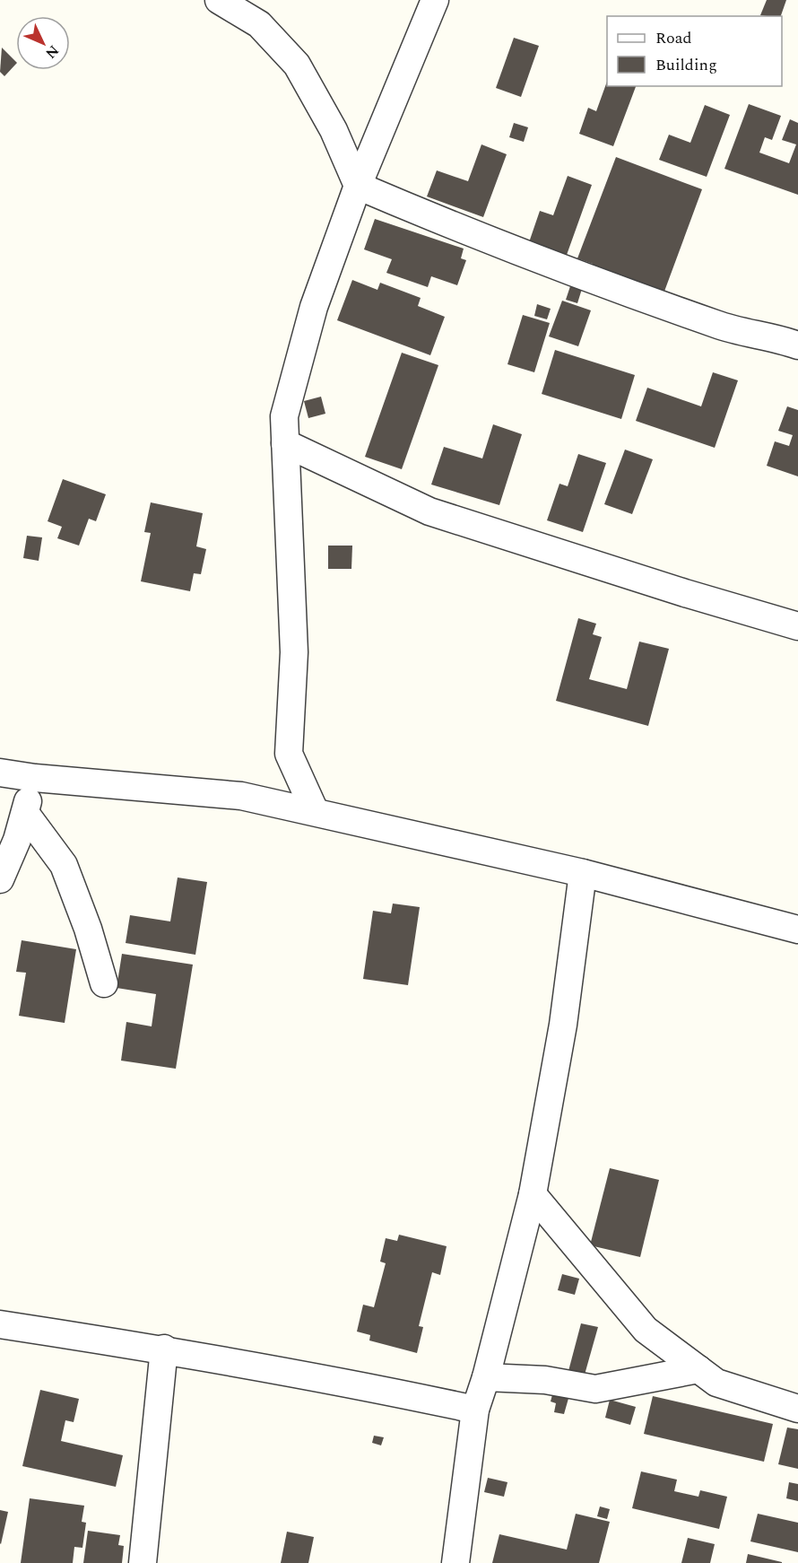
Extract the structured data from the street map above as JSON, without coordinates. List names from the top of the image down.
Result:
{
  "legend": ["Road", "Building"],
  "north": "bottom right"
}
